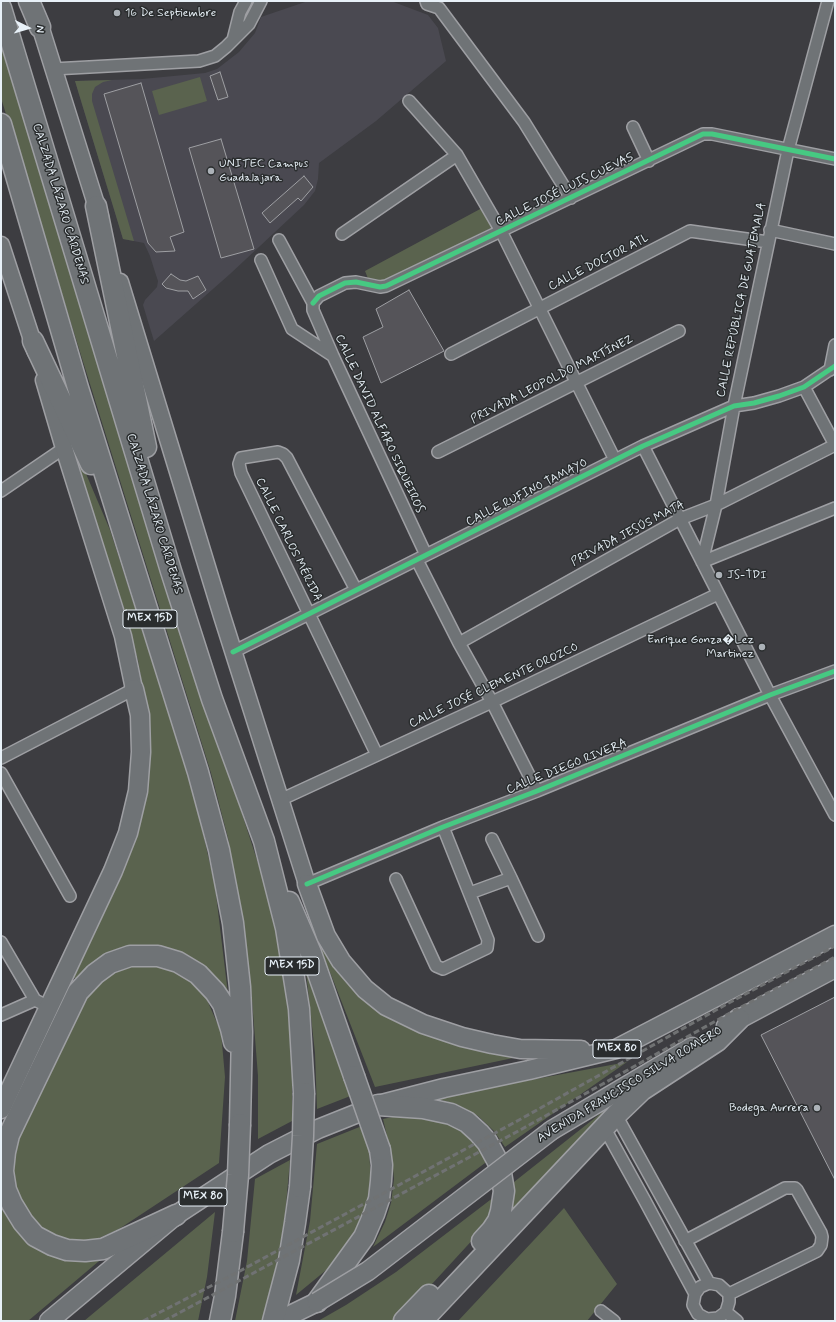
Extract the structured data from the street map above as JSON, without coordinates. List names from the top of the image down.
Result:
{
  "streets": {
    "highway": ["CALZADA LÁZARO CÁRDENAS", "MEX 15D"],
    "main road": ["MEX 80", "AVENIDA FRANCISCO SILVA ROMERO"],
    "street": [
      "CALLE JOSÉ LUIS CUEVAS",
      "CALLE DOCTOR ATL",
      "CALLE REPÚBLICA DE GUATEMALA",
      "PRIVADA LEOPOLDO MARTÍNEZ",
      "CALLE DAVID ALFARO SIQUEIROS",
      "CALLE RUFINO TAMAYO",
      "PRIVADA JESÚS MATA",
      "CALLE CARLOS MÉRIDA",
      "CALLE JOSÉ CLEMENTE OROZCO",
      "CALLE DIEGO RIVERA"
    ]
  },
  "crossings": [
    ["CALLE JOSÉ LUIS CUEVAS", "CALLE REPÚBLICA DE GUATEMALA"],
    ["CALLE JOSÉ LUIS CUEVAS", "CALLE DAVID ALFARO SIQUEIROS"],
    ["CALLE DOCTOR ATL", "CALLE REPÚBLICA DE GUATEMALA"],
    ["CALLE REPÚBLICA DE GUATEMALA", "CALLE RUFINO TAMAYO"],
    ["CALLE REPÚBLICA DE GUATEMALA", "PRIVADA JESÚS MATA"],
    ["CALLE DAVID ALFARO SIQUEIROS", "CALLE RUFINO TAMAYO"],
    ["CALLE DAVID ALFARO SIQUEIROS", "PRIVADA JESÚS MATA"],
    ["CALLE DAVID ALFARO SIQUEIROS", "CALLE JOSÉ CLEMENTE OROZCO"],
    ["CALLE DAVID ALFARO SIQUEIROS", "CALLE DIEGO RIVERA"],
    ["CALLE RUFINO TAMAYO", "CALLE CARLOS MÉRIDA"],
    ["CALLE CARLOS MÉRIDA", "CALLE JOSÉ CLEMENTE OROZCO"],
    ["MEX 80", "AVENIDA FRANCISCO SILVA ROMERO"]
  ],
  "places": [
    "16 De Septiembre",
    "UNITEC Campus Guadalajara",
    "JS-TDI",
    "Enrique Gonza�Lez Martinez",
    "Bodega Aurrera"
  ],
  "north": "right"
}
